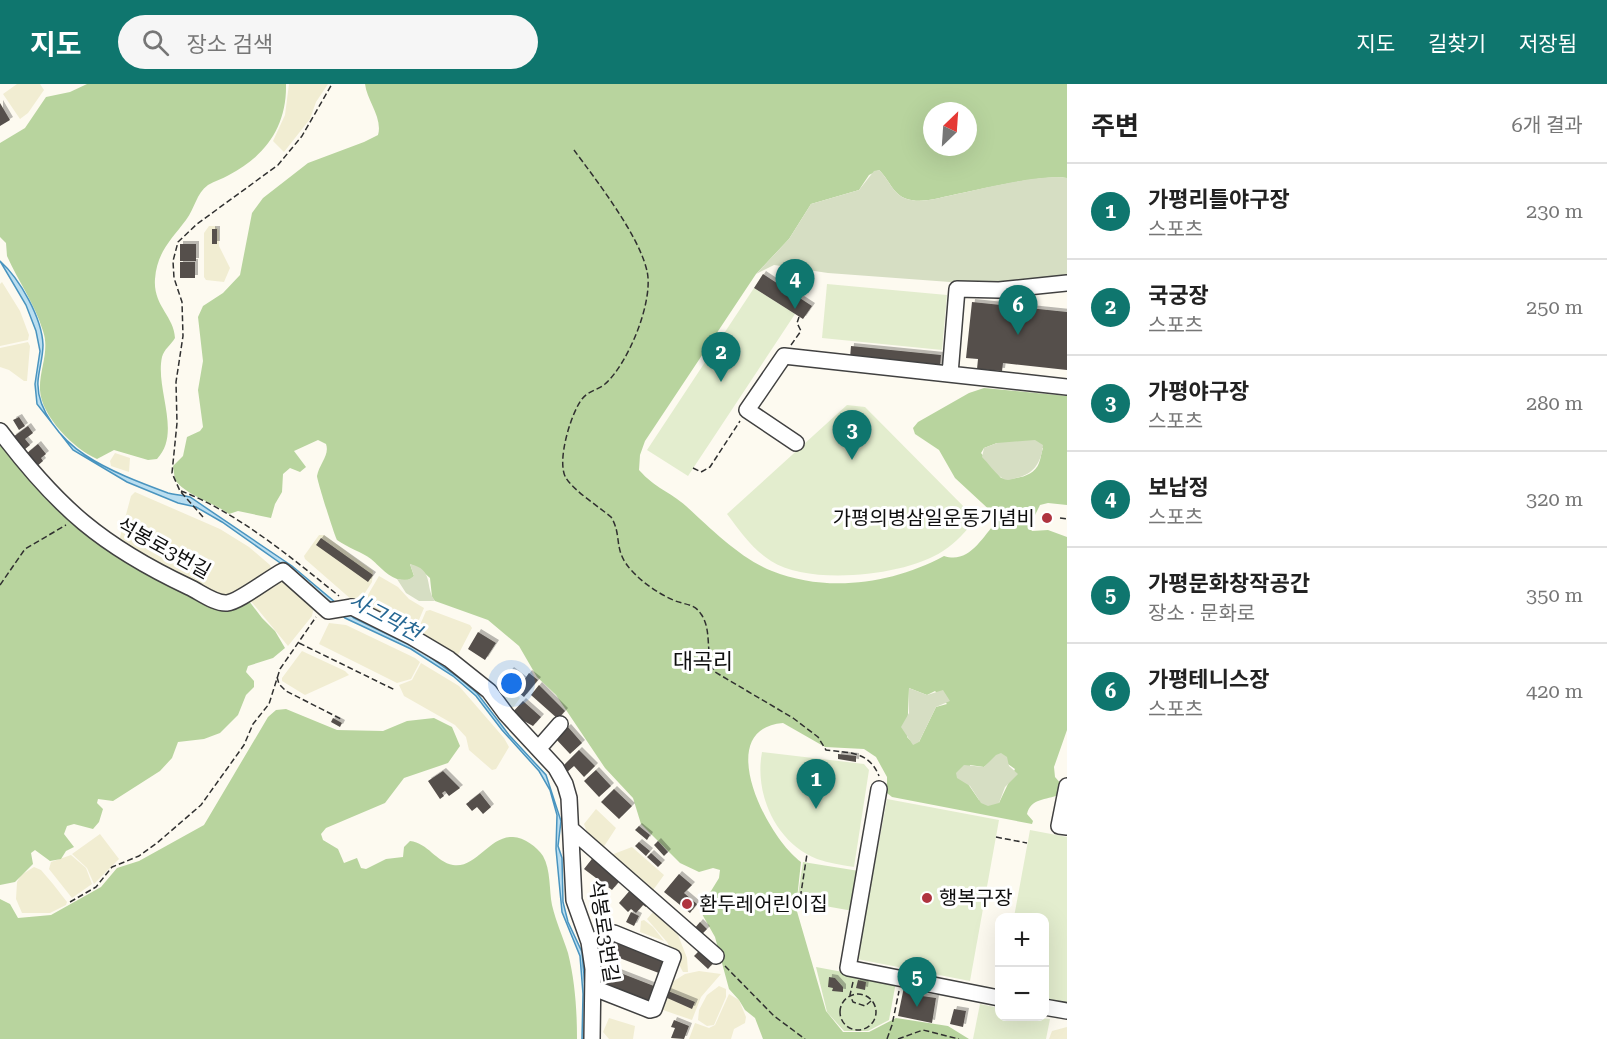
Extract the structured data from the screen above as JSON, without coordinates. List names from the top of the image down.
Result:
{
  "streets": {
    "street": ["석봉로3번길"]
  },
  "districts": ["대곡리"],
  "water": ["사그막천"],
  "places": ["가평의병삼일운동기념비", "행복구장", "환두레어린이집"],
  "north": "top right",
  "page": {
    "header": "지도",
    "search": "장소 검색",
    "nav": ["지도", "길찾기", "저장됨"],
    "heading": ["주변", "6개 결과"],
    "list": [
      {
        "mark": "1",
        "name": "가평리틀야구장",
        "note": "스포츠",
        "value": "230 m"
      },
      {
        "mark": "2",
        "name": "국궁장",
        "note": "스포츠",
        "value": "250 m"
      },
      {
        "mark": "3",
        "name": "가평야구장",
        "note": "스포츠",
        "value": "280 m"
      },
      {
        "mark": "4",
        "name": "보납정",
        "note": "스포츠",
        "value": "320 m"
      },
      {
        "mark": "5",
        "name": "가평문화창작공간",
        "note": "장소 · 문화로",
        "value": "350 m"
      },
      {
        "mark": "6",
        "name": "가평테니스장",
        "note": "스포츠",
        "value": "420 m"
      }
    ],
    "pins": [
      "4",
      "6",
      "2",
      "3",
      "1",
      "5"
    ],
    "map_buttons": ["+", "−"]
  }
}
